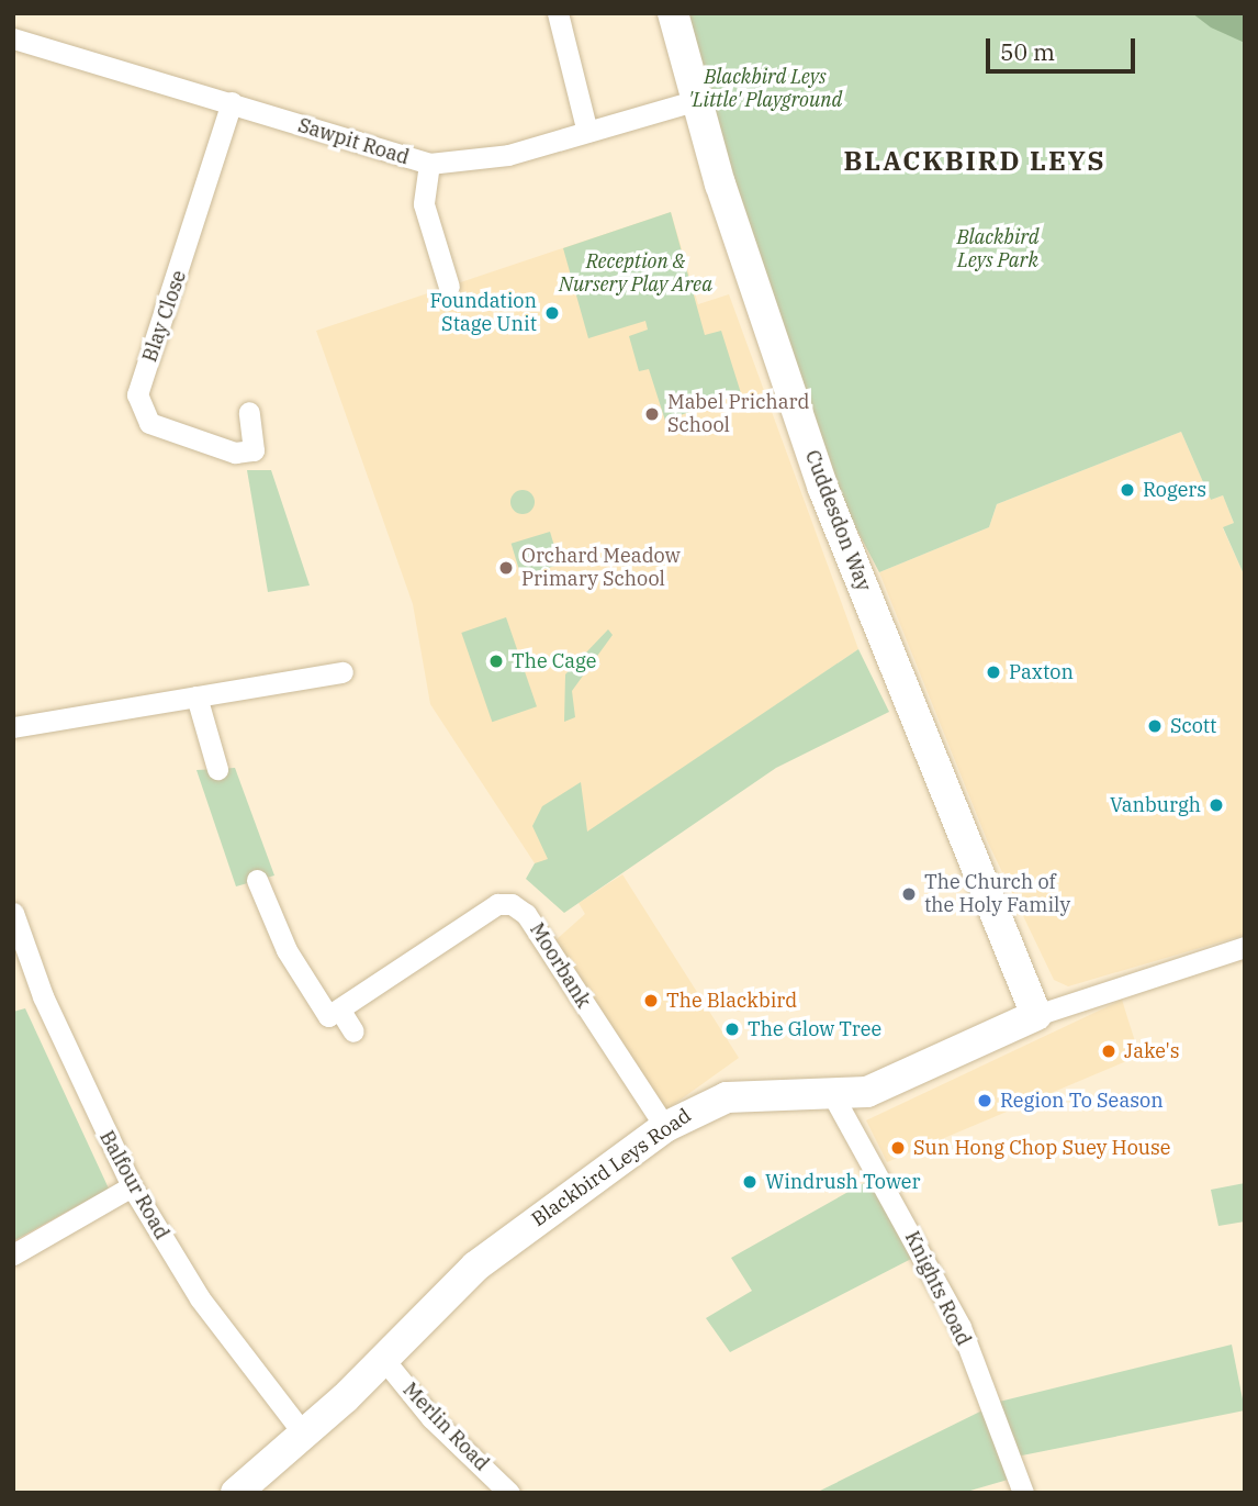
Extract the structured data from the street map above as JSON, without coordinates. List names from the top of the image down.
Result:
{
  "streets": {
    "street": [
      "Sawpit Road",
      "Blay Close",
      "Cuddesdon Way",
      "Moorbank",
      "Blackbird Leys Road",
      "Balfour Road",
      "Knights Road",
      "Merlin Road"
    ]
  },
  "crossings": [
    ["Sawpit Road", "Blay Close"],
    ["Sawpit Road", "Cuddesdon Way"],
    ["Cuddesdon Way", "Blackbird Leys Road"],
    ["Moorbank", "Blackbird Leys Road"],
    ["Blackbird Leys Road", "Balfour Road"],
    ["Blackbird Leys Road", "Knights Road"],
    ["Blackbird Leys Road", "Merlin Road"]
  ],
  "districts": ["BLACKBIRD LEYS"],
  "parks": ["Blackbird Leys 'Little' Playground", "Blackbird Leys Park", "Reception & Nursery Play Area"],
  "places": [
    "Foundation Stage Unit",
    "Mabel Prichard School",
    "Rogers",
    "Orchard Meadow Primary School",
    "The Cage",
    "Paxton",
    "Scott",
    "Vanburgh",
    "The Church of the Holy Family",
    "The Blackbird",
    "The Glow Tree",
    "Jake's",
    "Region To Season",
    "Sun Hong Chop Suey House",
    "Windrush Tower"
  ],
  "scale_bar": "50 m"
}
